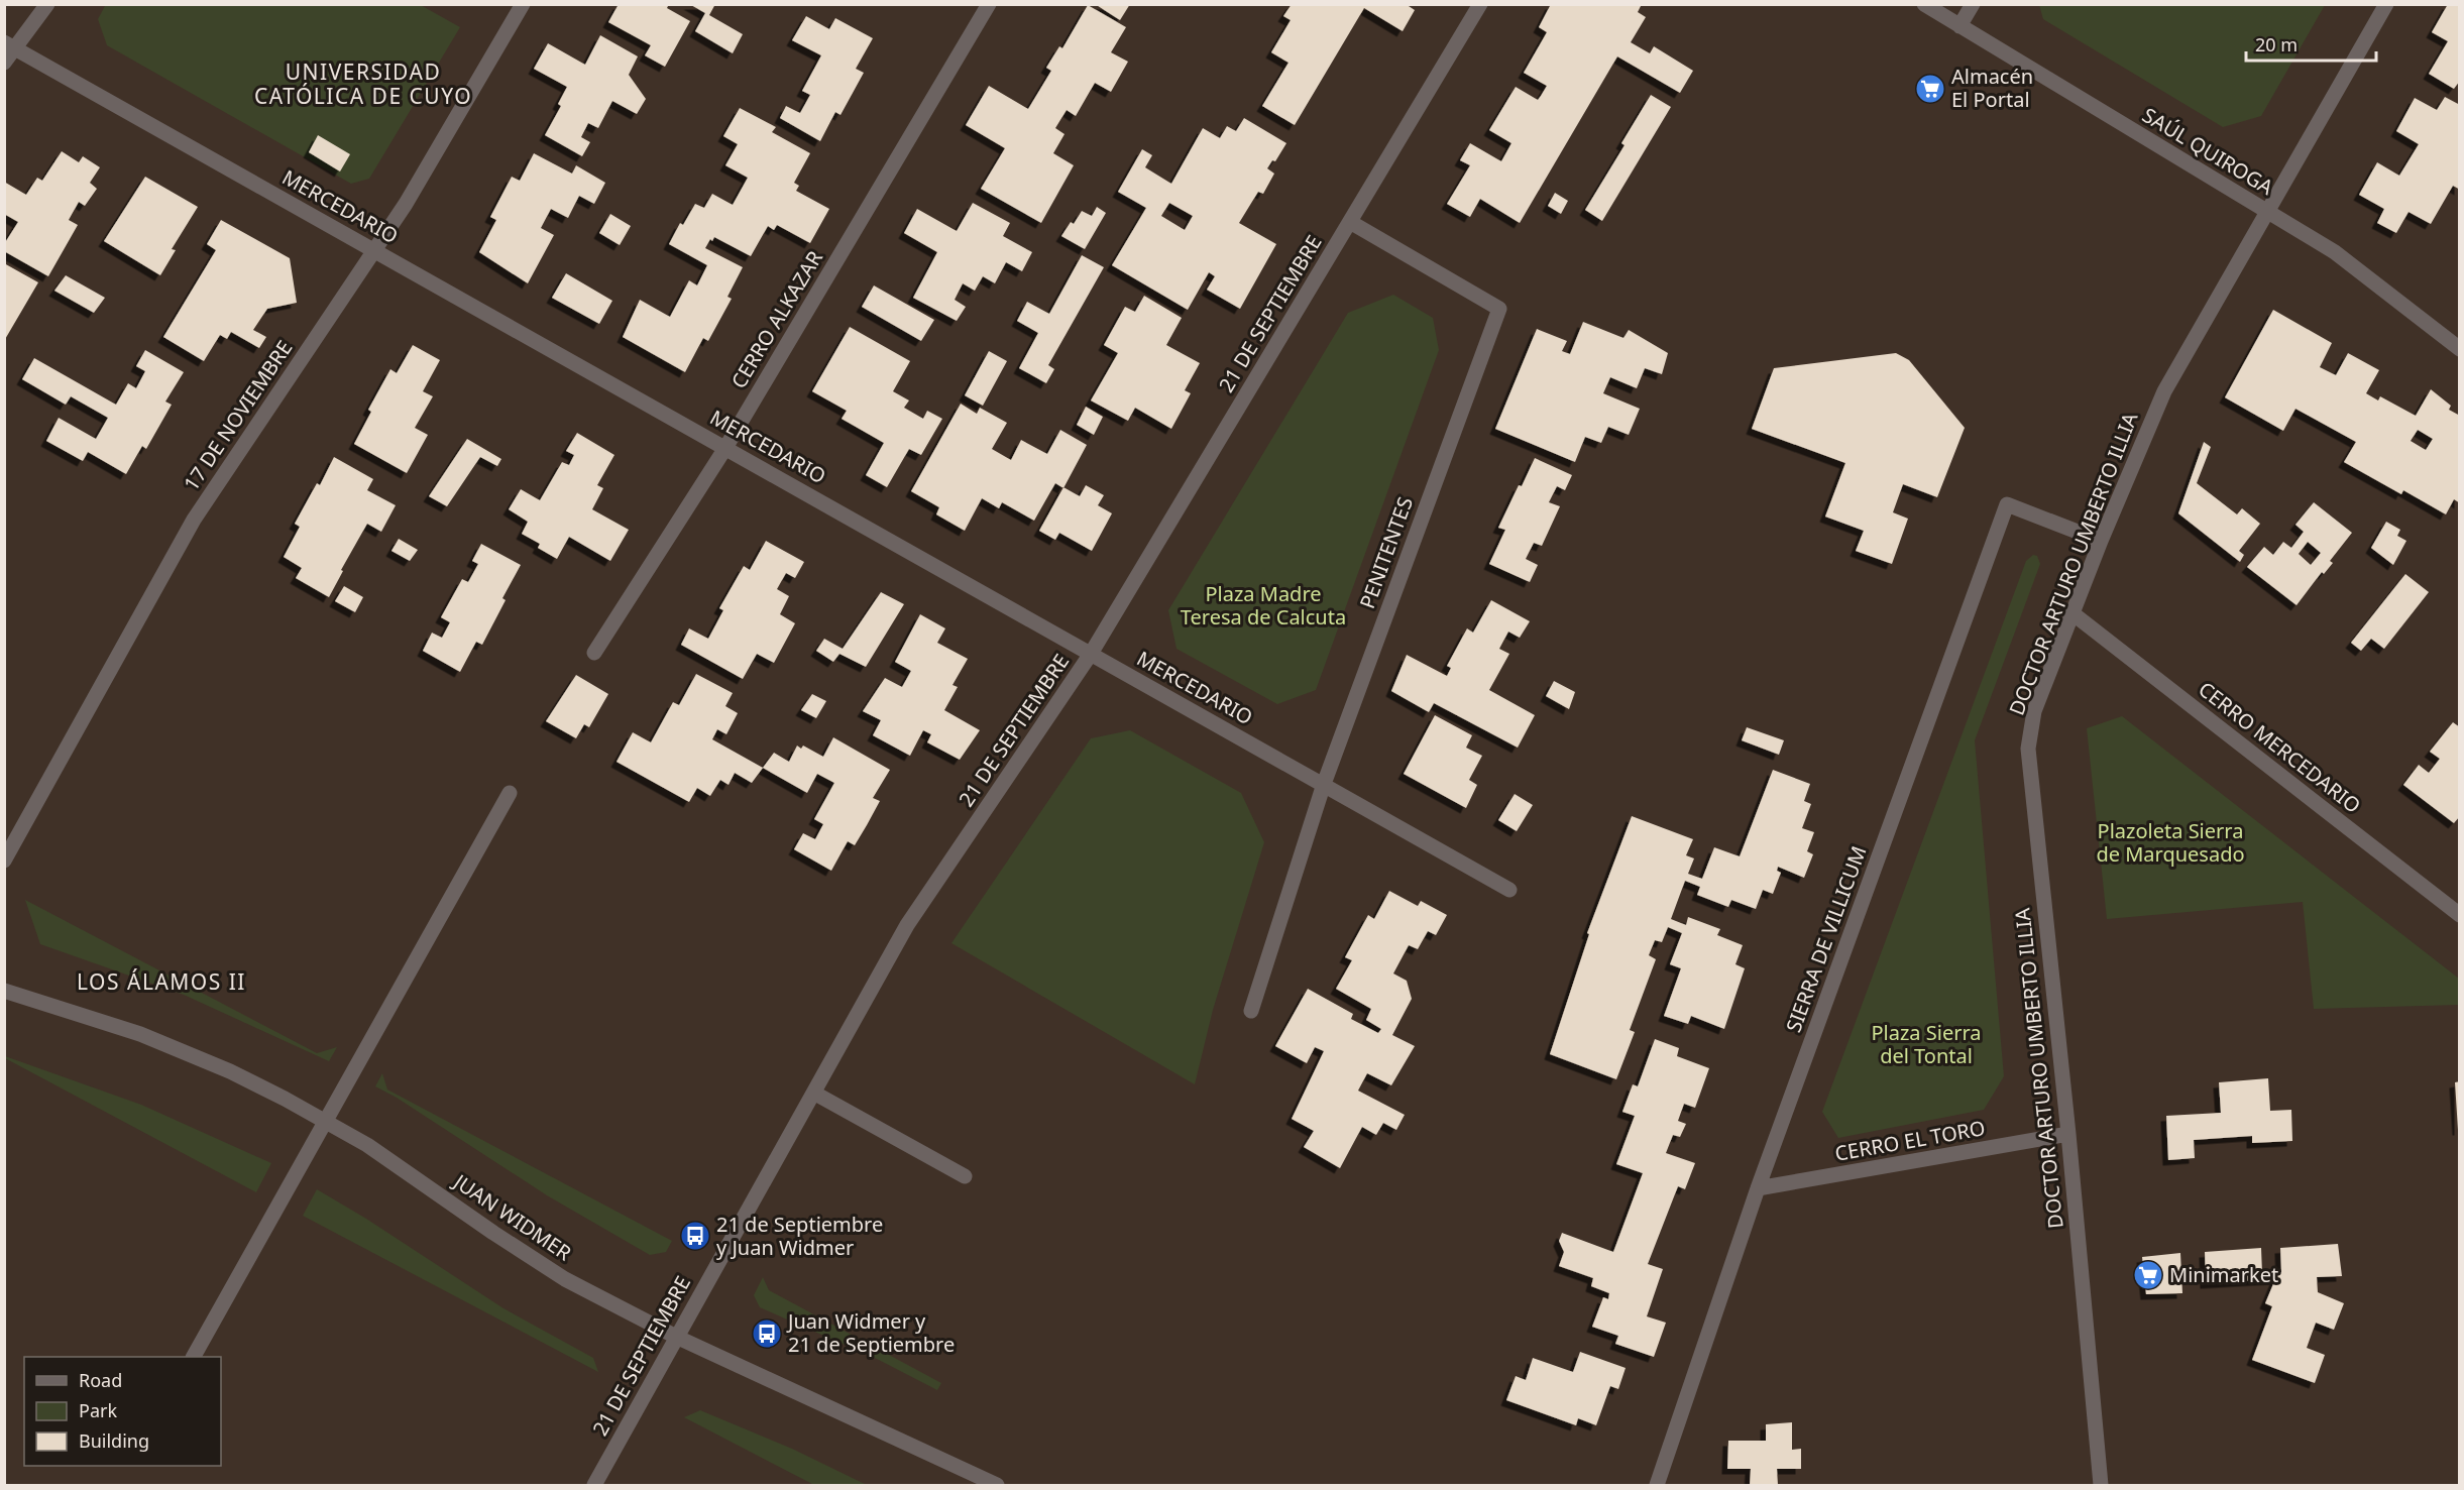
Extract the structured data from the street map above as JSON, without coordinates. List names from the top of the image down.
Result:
{
  "streets": {
    "street": [
      "SAÚL QUIROGA",
      "MERCEDARIO",
      "21 DE SEPTIEMBRE",
      "CERRO ALKAZAR",
      "17 DE NOVIEMBRE",
      "PENITENTES",
      "DOCTOR ARTURO UMBERTO ILLIA",
      "CERRO MERCEDARIO",
      "SIERRA DE VILLICUM",
      "CERRO EL TORO",
      "JUAN WIDMER"
    ]
  },
  "crossings": [
    ["SAÚL QUIROGA", "DOCTOR ARTURO UMBERTO ILLIA"],
    ["MERCEDARIO", "21 DE SEPTIEMBRE"],
    ["MERCEDARIO", "CERRO ALKAZAR"],
    ["MERCEDARIO", "17 DE NOVIEMBRE"],
    ["MERCEDARIO", "PENITENTES"],
    ["21 DE SEPTIEMBRE", "PENITENTES"],
    ["21 DE SEPTIEMBRE", "JUAN WIDMER"],
    ["DOCTOR ARTURO UMBERTO ILLIA", "CERRO MERCEDARIO"],
    ["DOCTOR ARTURO UMBERTO ILLIA", "SIERRA DE VILLICUM"],
    ["DOCTOR ARTURO UMBERTO ILLIA", "CERRO EL TORO"],
    ["SIERRA DE VILLICUM", "CERRO EL TORO"]
  ],
  "districts": ["UNIVERSIDAD CATÓLICA DE CUYO", "LOS ÁLAMOS II"],
  "parks": ["Plaza Madre Teresa de Calcuta", "Plazoleta Sierra de Marquesado", "Plaza Sierra del Tontal"],
  "places": {
    "supermarket": ["Almacén El Portal", "Minimarket"],
    "bus stop": ["21 de Septiembre y Juan Widmer", "Juan Widmer y 21 de Septiembre"]
  },
  "legend": ["Road", "Park", "Building"],
  "scale_bar": "20 m"
}
